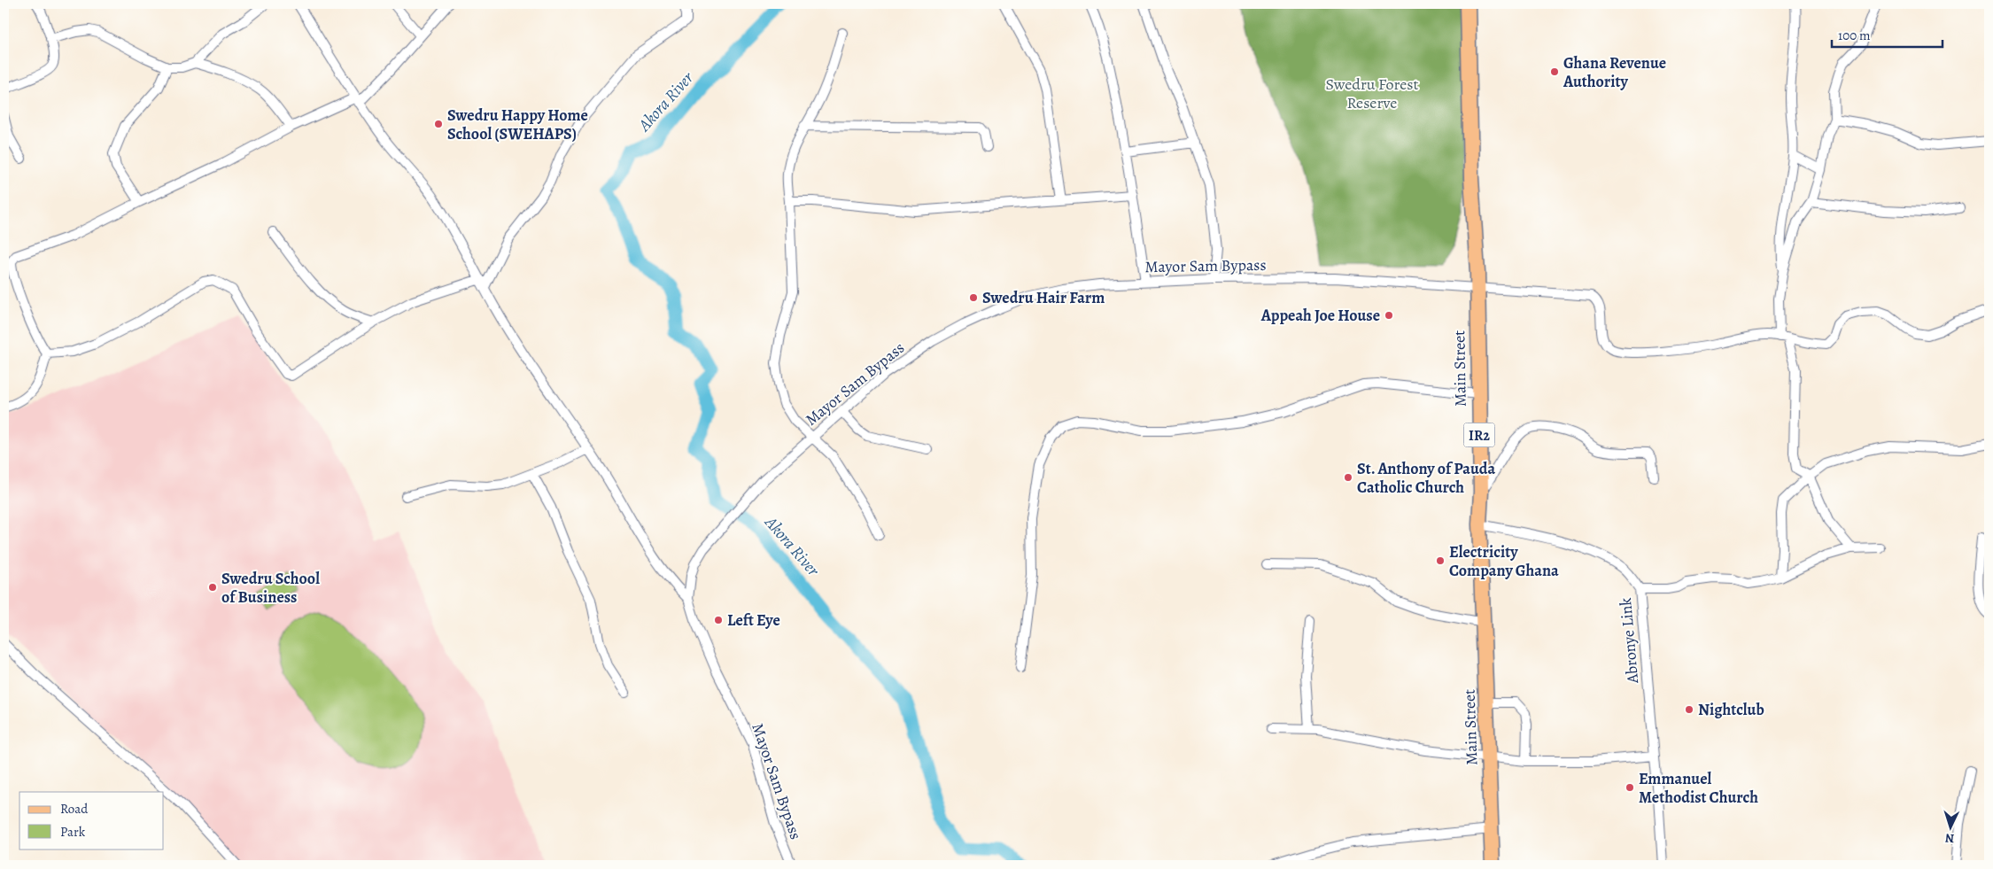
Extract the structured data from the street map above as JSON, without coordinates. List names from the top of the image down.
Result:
{
  "streets": {
    "main road": ["Main Street", "IR2"],
    "street": ["Mayor Sam Bypass", "Abronye Link"]
  },
  "crossings": [
    ["Mayor Sam Bypass", "Main Street"],
    ["Main Street", "Abronye Link"]
  ],
  "water": ["Akora River"],
  "parks": ["Swedru Forest Reserve"],
  "places": [
    "Ghana Revenue Authority",
    "Swedru Happy Home School (SWEHAPS)",
    "Swedru Hair Farm",
    "Appeah Joe House",
    "St. Anthony of Pauda Catholic Church",
    "Electricity Company Ghana",
    "Swedru School of Business",
    "Left Eye",
    "Nightclub",
    "Emmanuel Methodist Church"
  ],
  "legend": ["Road", "Park"],
  "scale_bar": "100 m",
  "north": "bottom"
}
